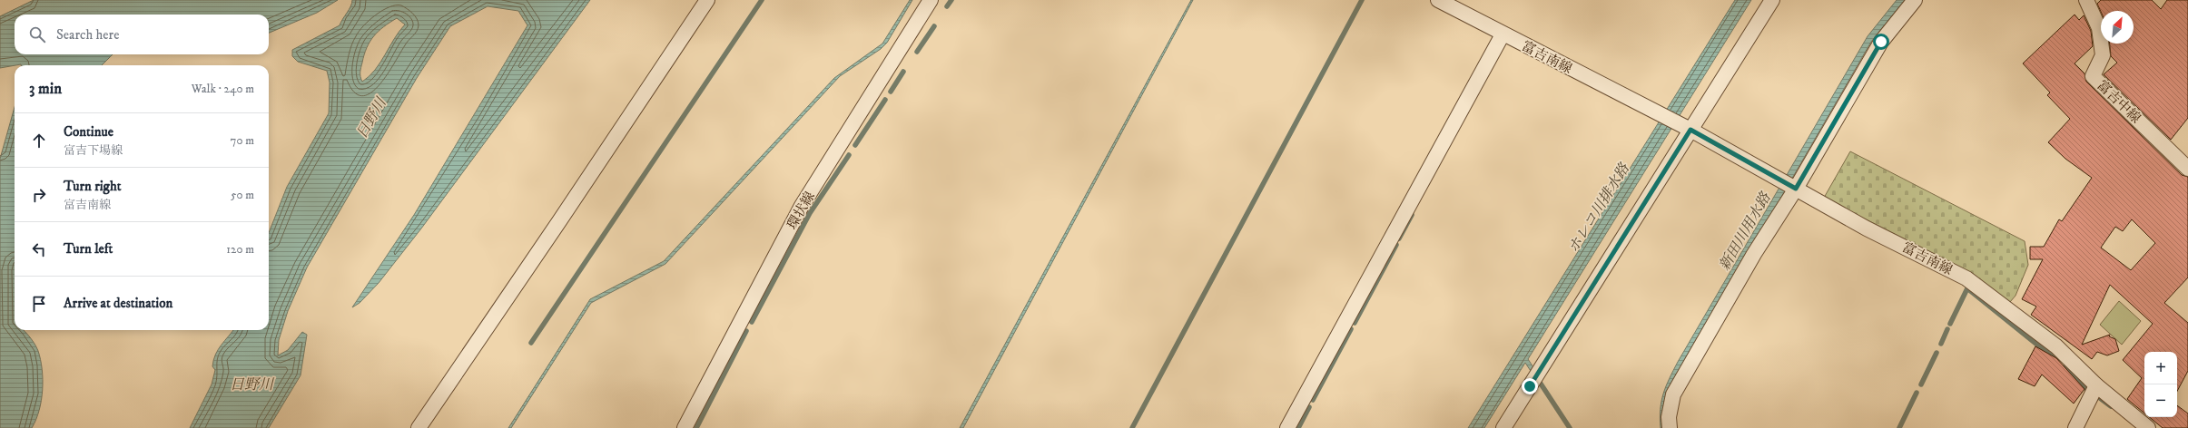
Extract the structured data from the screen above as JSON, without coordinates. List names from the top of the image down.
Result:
{
  "streets": {
    "street": ["富吉南線", "富吉中線", "環状線"]
  },
  "water": ["日野川", "ホレコ川排水路", "新田川用水路"],
  "north": "top right",
  "page": {
    "search": "Search here",
    "heading": ["3 min", "Walk · 240 m"],
    "list": [
      ["Continue", "富吉下場線", "70 m"],
      ["Turn right", "富吉南線", "50 m"],
      ["Turn left", "120 m"],
      "Arrive at destination"
    ],
    "map_buttons": ["+", "−"]
  }
}
